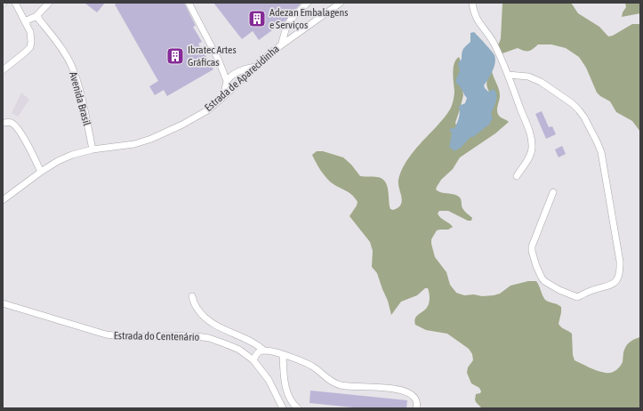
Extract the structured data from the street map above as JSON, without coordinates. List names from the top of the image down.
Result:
{
  "streets": {
    "street": ["Estrada de Aparecidinha", "Avenida Brasil", "Estrada do Centenário"]
  },
  "crossings": [
    ["Estrada de Aparecidinha", "Avenida Brasil"]
  ],
  "places": {
    "building": ["Adezan Embalagens e Serviços", "Ibratec Artes Gráficas"]
  }
}
